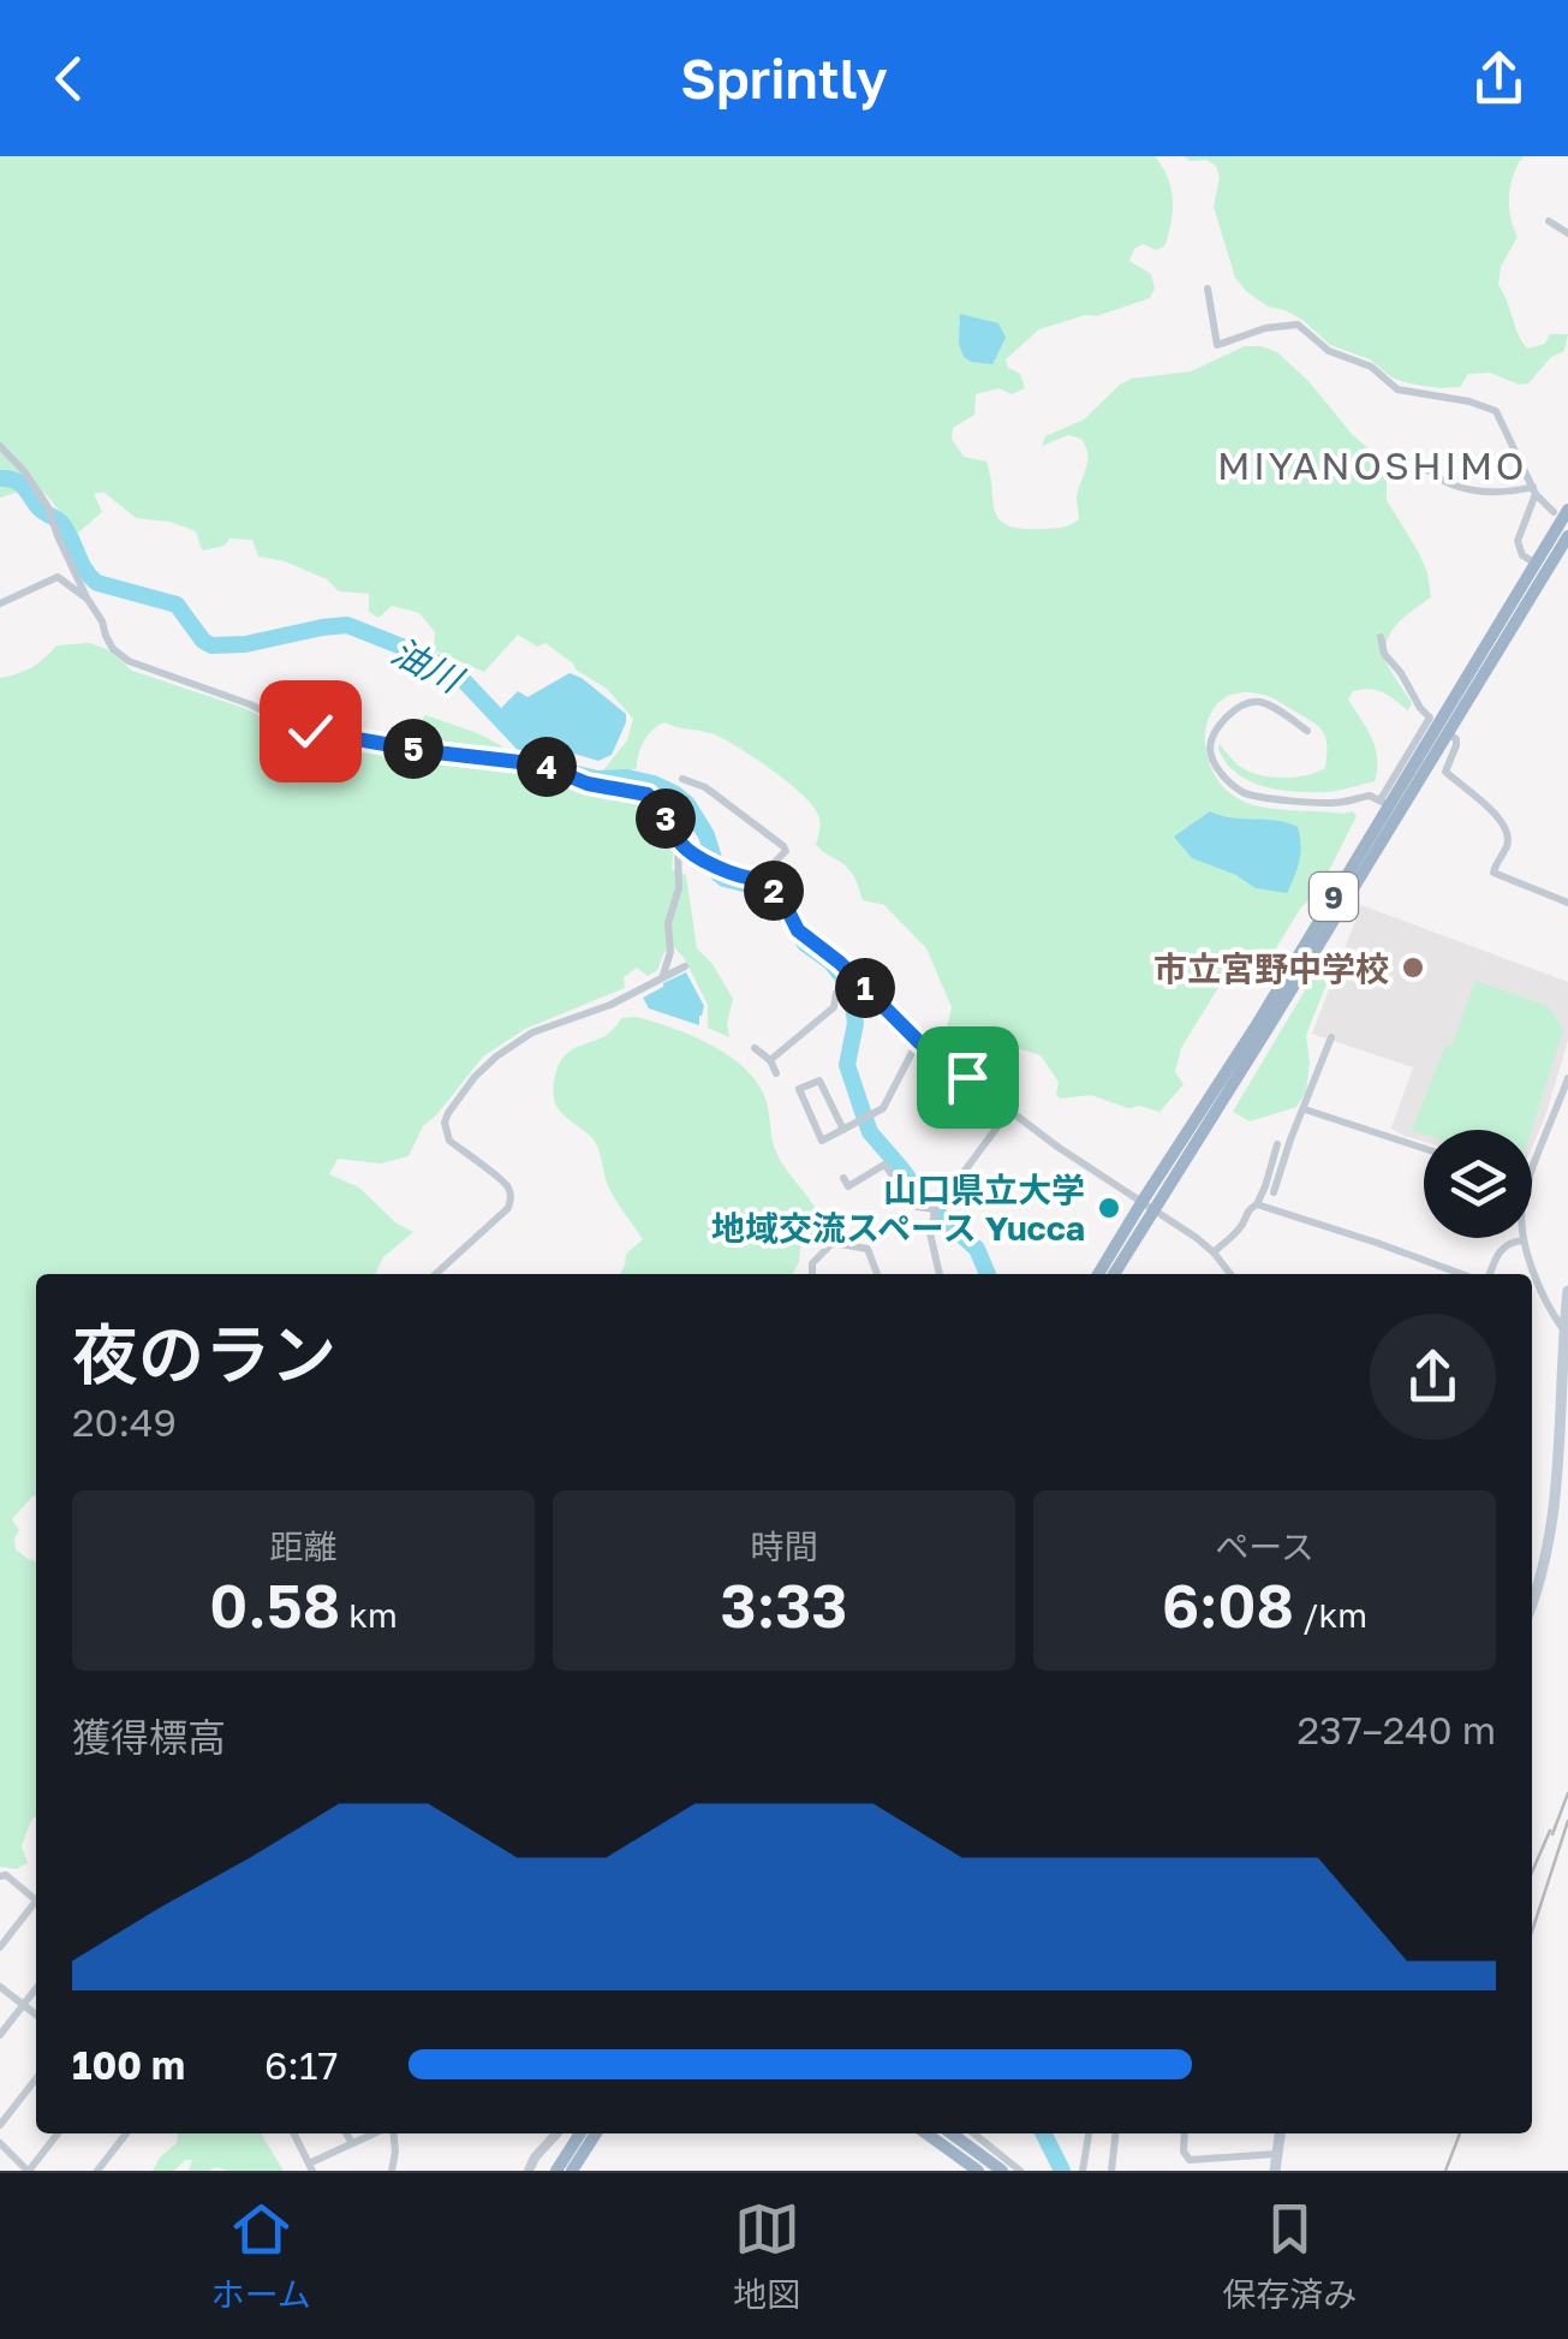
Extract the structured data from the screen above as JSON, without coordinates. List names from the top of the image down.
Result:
{
  "streets": {
    "highway": ["9"]
  },
  "districts": ["MIYANOSHIMO"],
  "water": ["油川"],
  "places": ["市立宮野中学校", "山口県立大学 地域交流スペース Yucca"],
  "page": {
    "header": "Sprintly",
    "pins": [
      "5",
      "4",
      "3",
      "2",
      "1"
    ],
    "heading": ["夜のラン", "20:49"],
    "stats": [
      ["距離", "0.58 km"],
      ["時間", "3:33"],
      ["ペース", "6:08 /km"]
    ],
    "chart": ["獲得標高", "237–240 m"],
    "list": [
      {
        "name": "100 m",
        "note": "6:17"
      }
    ],
    "tabs": ["ホーム", "地図", "保存済み"]
  }
}
